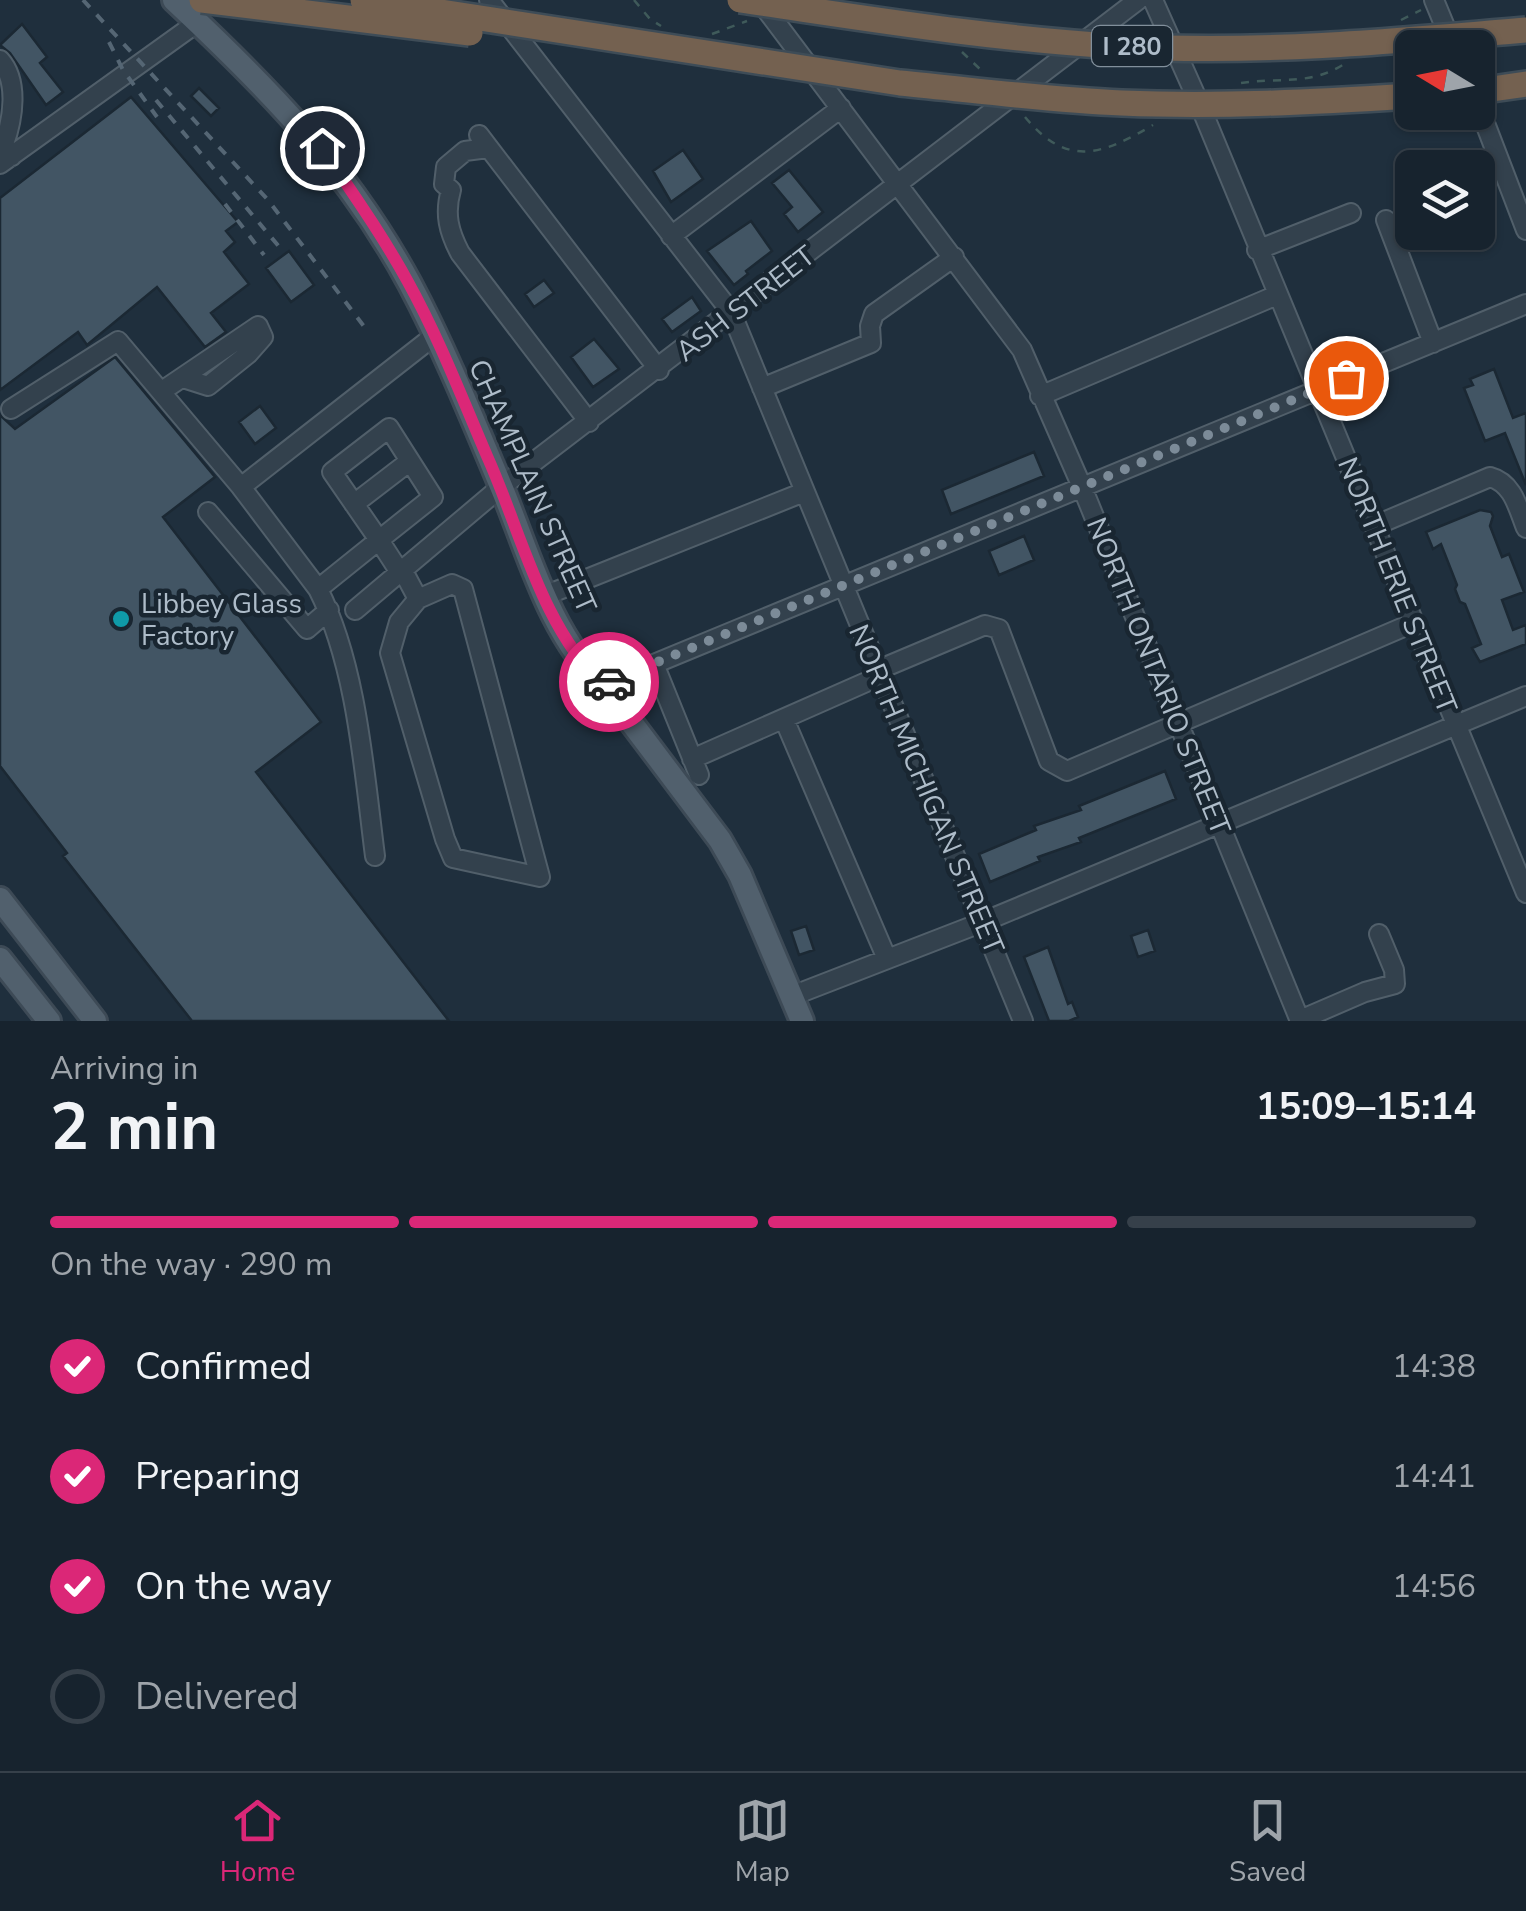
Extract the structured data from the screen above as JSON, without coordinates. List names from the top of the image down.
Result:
{
  "streets": {
    "highway": ["I 280"],
    "main road": ["CHAMPLAIN STREET"],
    "street": [
      "ASH STREET",
      "NORTH ERIE STREET",
      "NORTH ONTARIO STREET",
      "NORTH MICHIGAN STREET"
    ]
  },
  "crossings": [
    ["I 280", "NORTH ONTARIO STREET"],
    ["ASH STREET", "CHAMPLAIN STREET"],
    ["ASH STREET", "NORTH ONTARIO STREET"],
    ["ASH STREET", "NORTH MICHIGAN STREET"]
  ],
  "places": ["Libbey Glass Factory"],
  "north": "left",
  "page": {
    "heading": ["2 min", "Arriving in", "15:09–15:14"],
    "bar": "On the way · 290 m",
    "list": [
      ["Confirmed", "14:38"],
      ["Preparing", "14:41"],
      ["On the way", "14:56"],
      "Delivered"
    ],
    "tabs": ["Home", "Map", "Saved"]
  }
}
